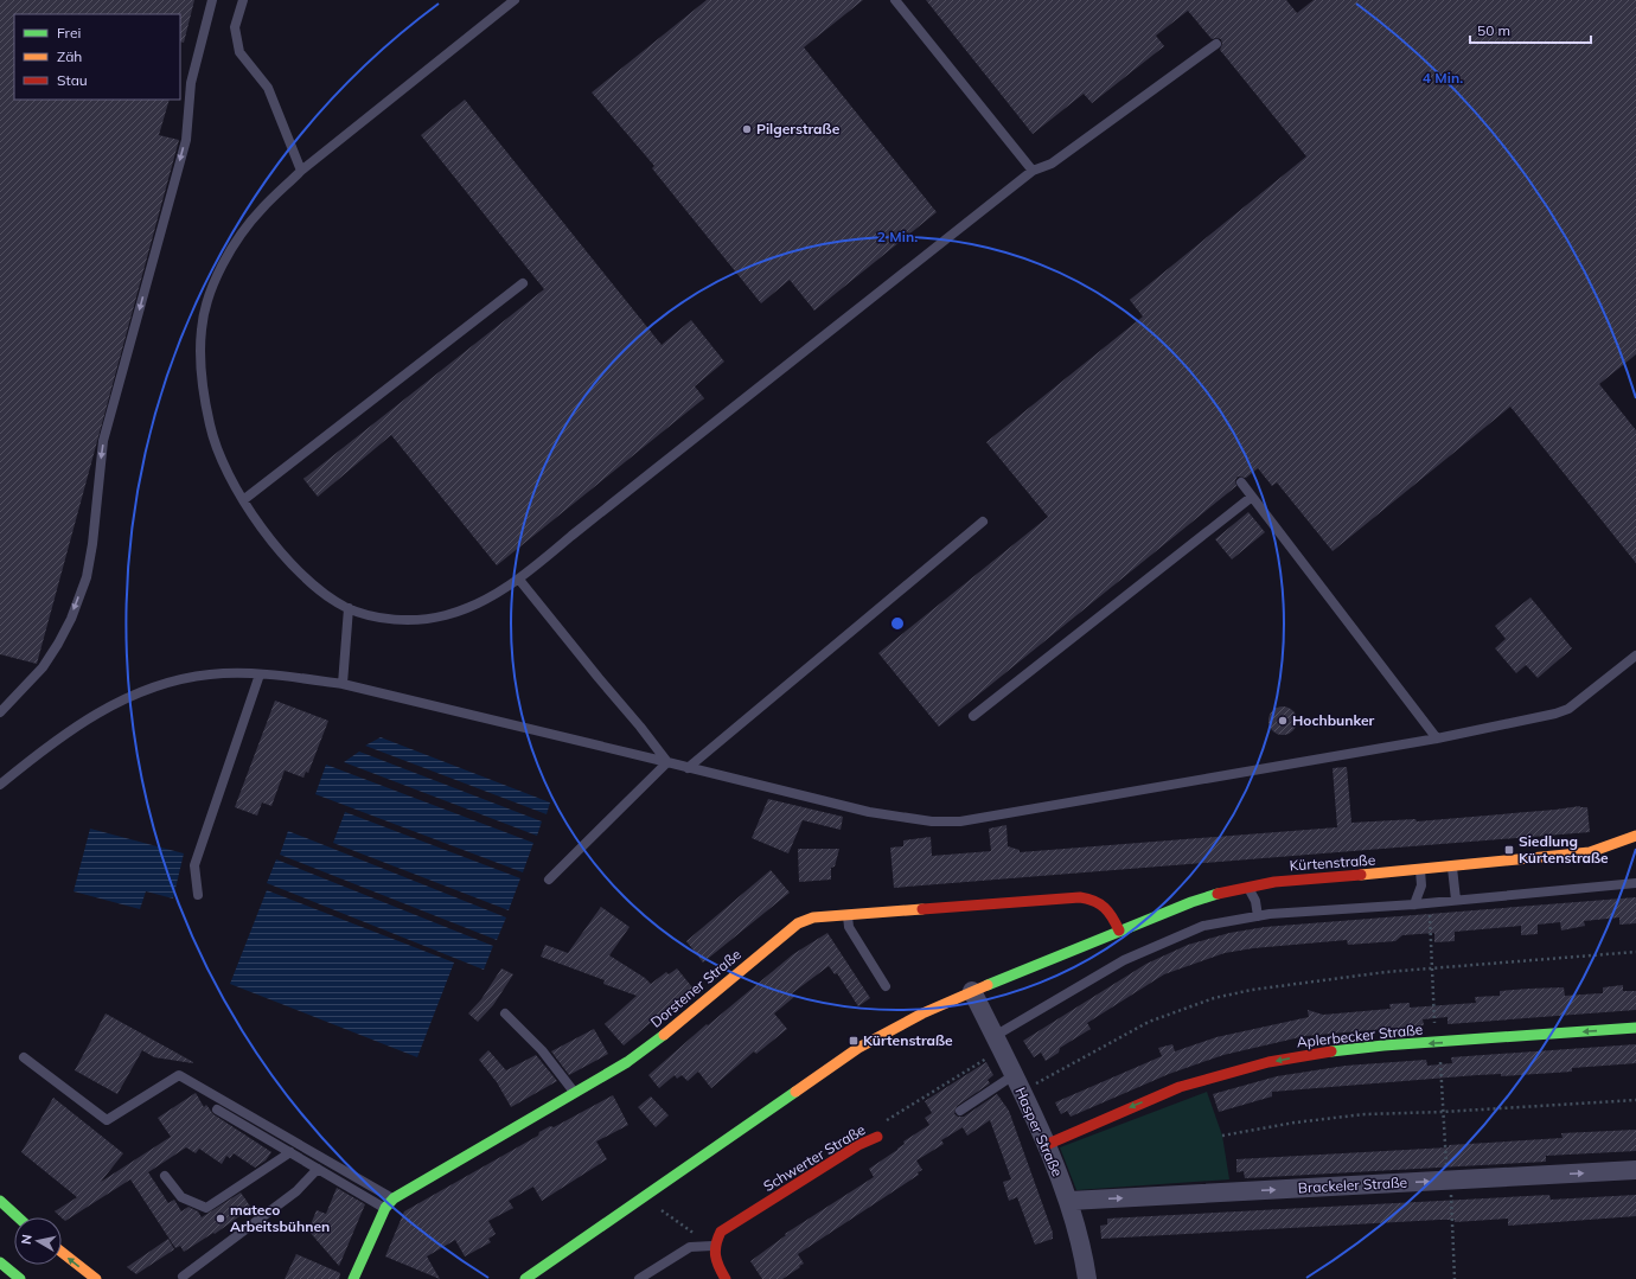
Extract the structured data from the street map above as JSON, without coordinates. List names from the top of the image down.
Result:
{
  "streets": {
    "main road": [
      "Kürtenstraße",
      "Dorstener Straße",
      "Aplerbecker Straße",
      "Schwerter Straße"
    ],
    "street": ["Hasper Straße", "Brackeler Straße"]
  },
  "crossings": [
    ["Kürtenstraße", "Dorstener Straße"],
    ["Kürtenstraße", "Hasper Straße"],
    ["Aplerbecker Straße", "Hasper Straße"],
    ["Hasper Straße", "Schwerter Straße"],
    ["Hasper Straße", "Brackeler Straße"]
  ],
  "one_way": ["Aplerbecker Straße", "Brackeler Straße"],
  "places": {
    "other": ["Pilgerstraße", "Hochbunker", "mateco Arbeitsbühnen"],
    "transit": ["Siedlung Kürtenstraße", "Kürtenstraße"]
  },
  "legend": ["Frei", "Zäh", "Stau"],
  "scale_bar": "50 m",
  "north": "left",
  "rings": ["4 Min.", "2 Min."]
}
